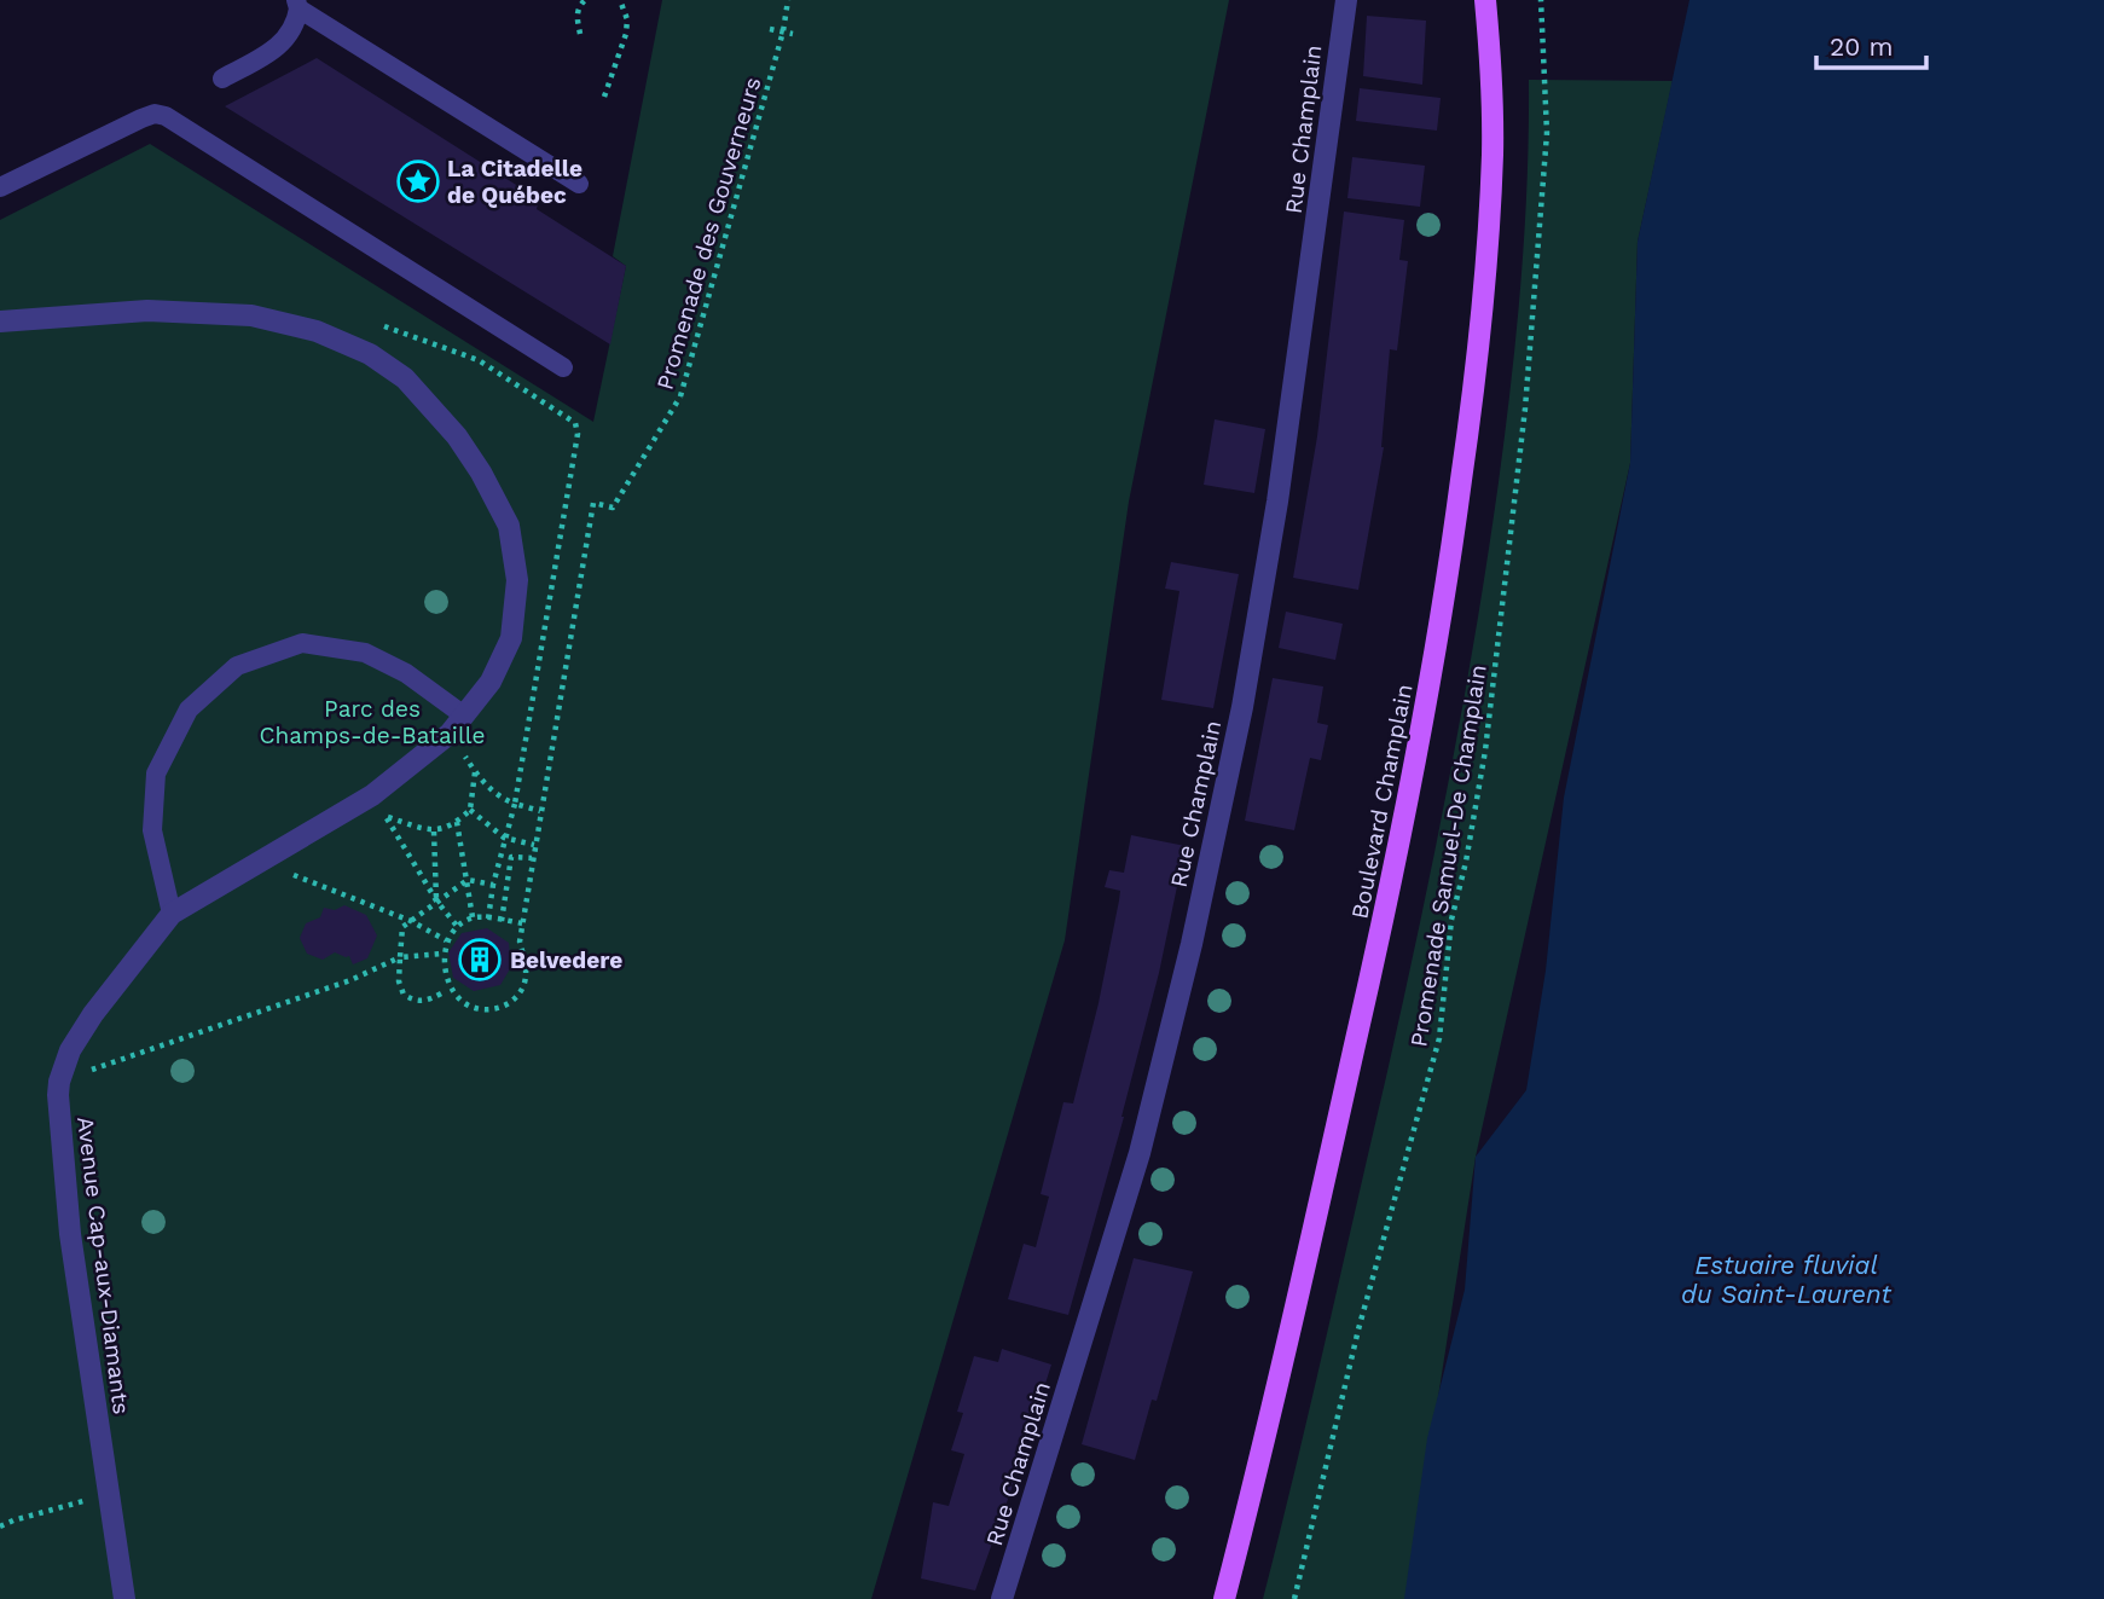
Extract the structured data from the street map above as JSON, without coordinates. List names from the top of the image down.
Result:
{
  "streets": {
    "main road": ["Boulevard Champlain"],
    "street": ["Rue Champlain", "Avenue Cap-aux-Diamants"],
    "path": ["Promenade des Gouverneurs", "Promenade Samuel-De Champlain"]
  },
  "water": ["Estuaire fluvial du Saint-Laurent"],
  "parks": ["Parc des Champs-de-Bataille"],
  "places": {
    "place": ["La Citadelle de Québec"],
    "building": ["Belvedere"]
  },
  "scale_bar": "20 m"
}
